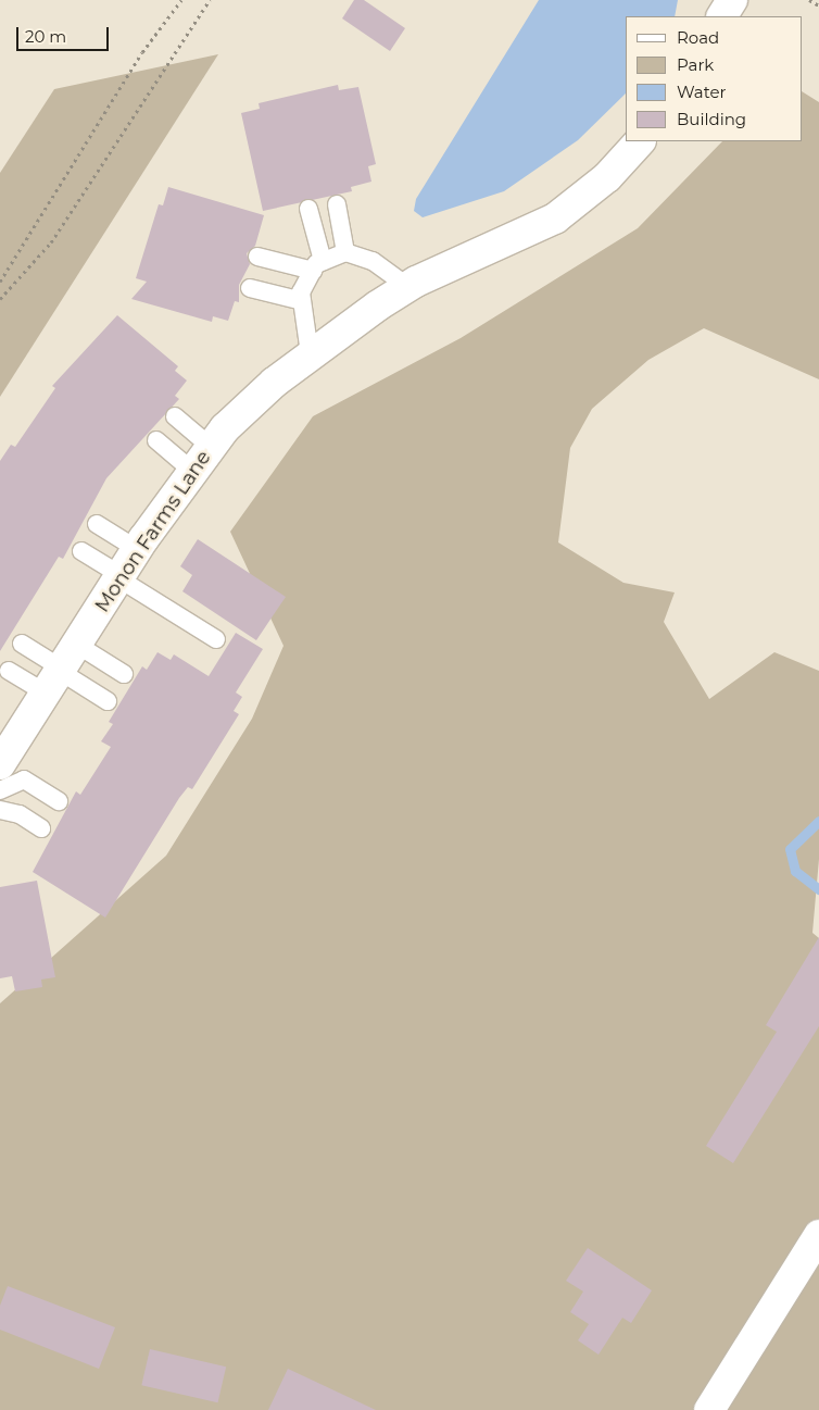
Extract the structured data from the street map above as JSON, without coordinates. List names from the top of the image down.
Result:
{
  "streets": {
    "street": ["Monon Farms Lane"]
  },
  "legend": [
    "Road",
    "Park",
    "Water",
    "Building"
  ],
  "scale_bar": "20 m"
}
